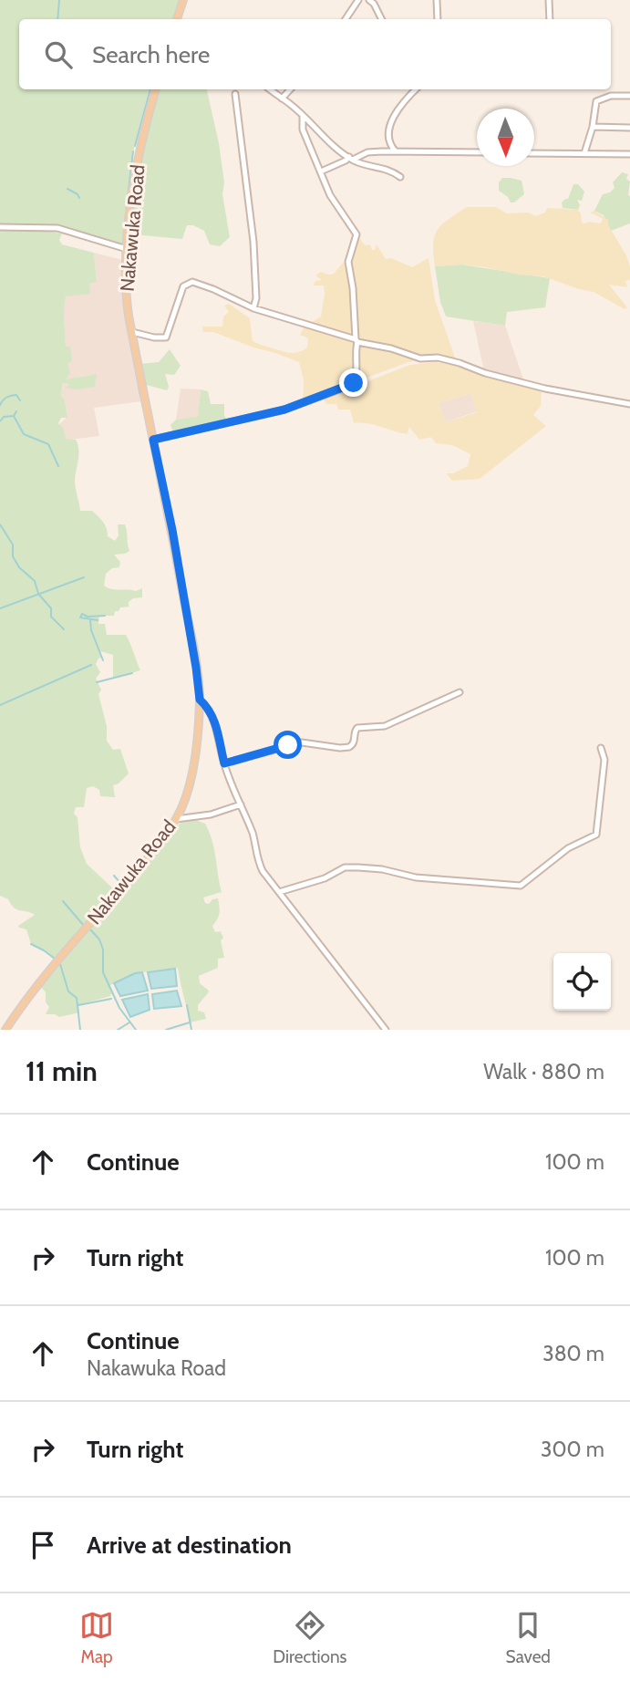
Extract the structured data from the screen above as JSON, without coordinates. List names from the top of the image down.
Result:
{
  "streets": {
    "main road": ["Nakawuka Road"]
  },
  "north": "bottom",
  "page": {
    "search": "Search here",
    "heading": ["11 min", "Walk · 880 m"],
    "list": [
      ["Continue", "100 m"],
      ["Turn right", "100 m"],
      ["Continue", "Nakawuka Road", "380 m"],
      ["Turn right", "300 m"],
      "Arrive at destination"
    ],
    "nav": ["Map", "Directions", "Saved"]
  }
}
